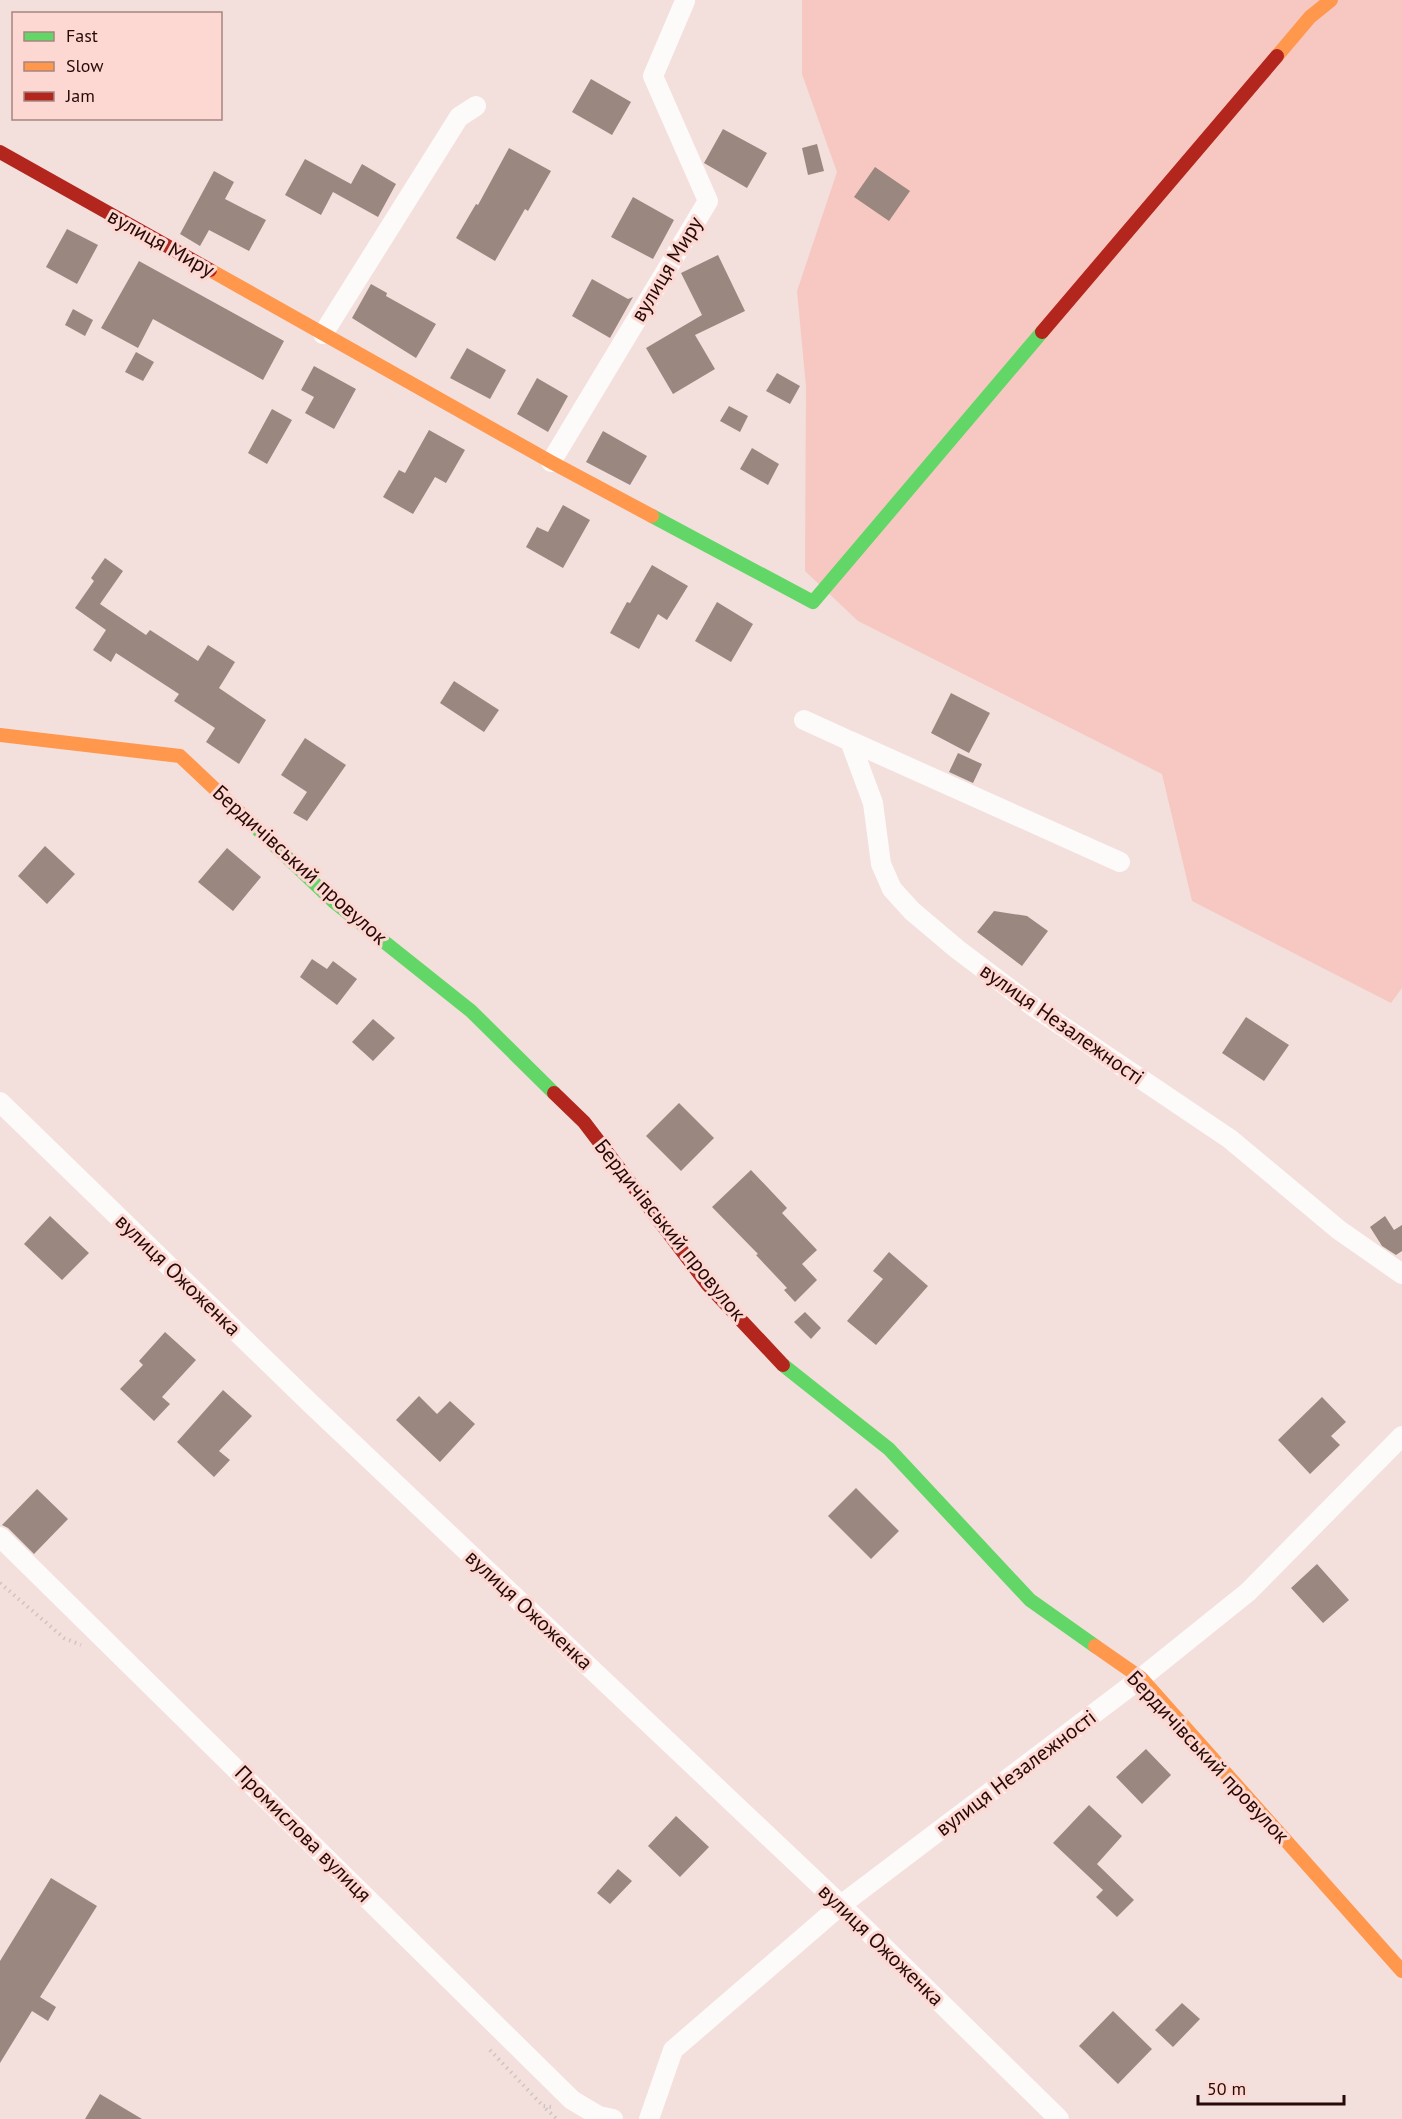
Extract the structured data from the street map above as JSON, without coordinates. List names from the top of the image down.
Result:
{
  "streets": {
    "street": [
      "вулиця Миру",
      "Бердичівський провулок",
      "вулиця Незалежності",
      "вулиця Ожоженка",
      "Промислова вулиця"
    ]
  },
  "crossings": [
    ["Бердичівський провулок", "вулиця Незалежності"],
    ["вулиця Незалежності", "вулиця Ожоженка"]
  ],
  "legend": ["Fast", "Slow", "Jam"],
  "scale_bar": "50 m"
}
